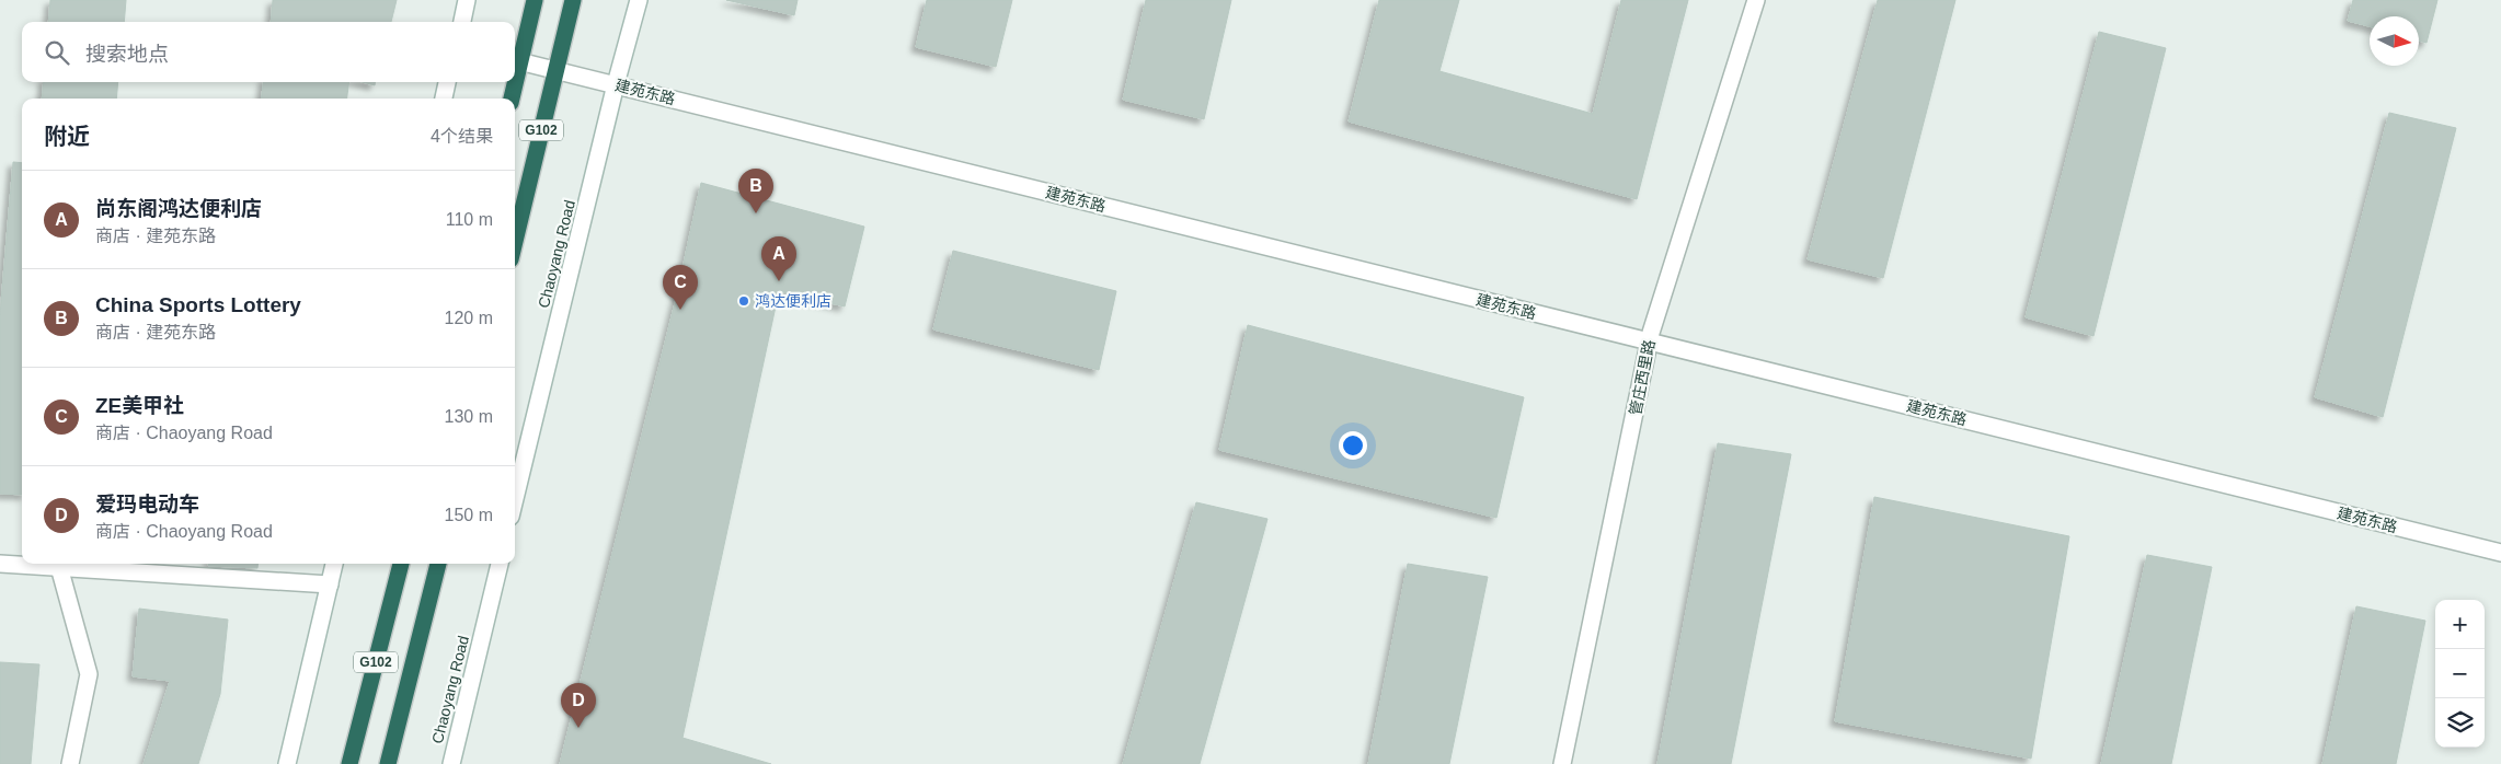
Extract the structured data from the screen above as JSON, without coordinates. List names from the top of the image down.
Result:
{
  "streets": {
    "highway": ["G102"],
    "street": ["建苑东路", "Chaoyang Road", "管庄西里路"]
  },
  "crossings": [
    ["建苑东路", "G102"],
    ["建苑东路", "Chaoyang Road"],
    ["建苑东路", "管庄西里路"]
  ],
  "places": ["鸿达便利店"],
  "north": "right",
  "page": {
    "search": "搜索地点",
    "heading": ["附近", "4个结果"],
    "pins": [
      "B",
      "A",
      "C",
      "D"
    ],
    "list": [
      {
        "mark": "A",
        "name": "尚东阁鸿达便利店",
        "note": "商店 · 建苑东路",
        "value": "110 m"
      },
      {
        "mark": "B",
        "name": "China Sports Lottery",
        "note": "商店 · 建苑东路",
        "value": "120 m"
      },
      {
        "mark": "C",
        "name": "ZE美甲社",
        "note": "商店 · Chaoyang Road",
        "value": "130 m"
      },
      {
        "mark": "D",
        "name": "爱玛电动车",
        "note": "商店 · Chaoyang Road",
        "value": "150 m"
      }
    ],
    "map_buttons": ["+", "−"]
  }
}
